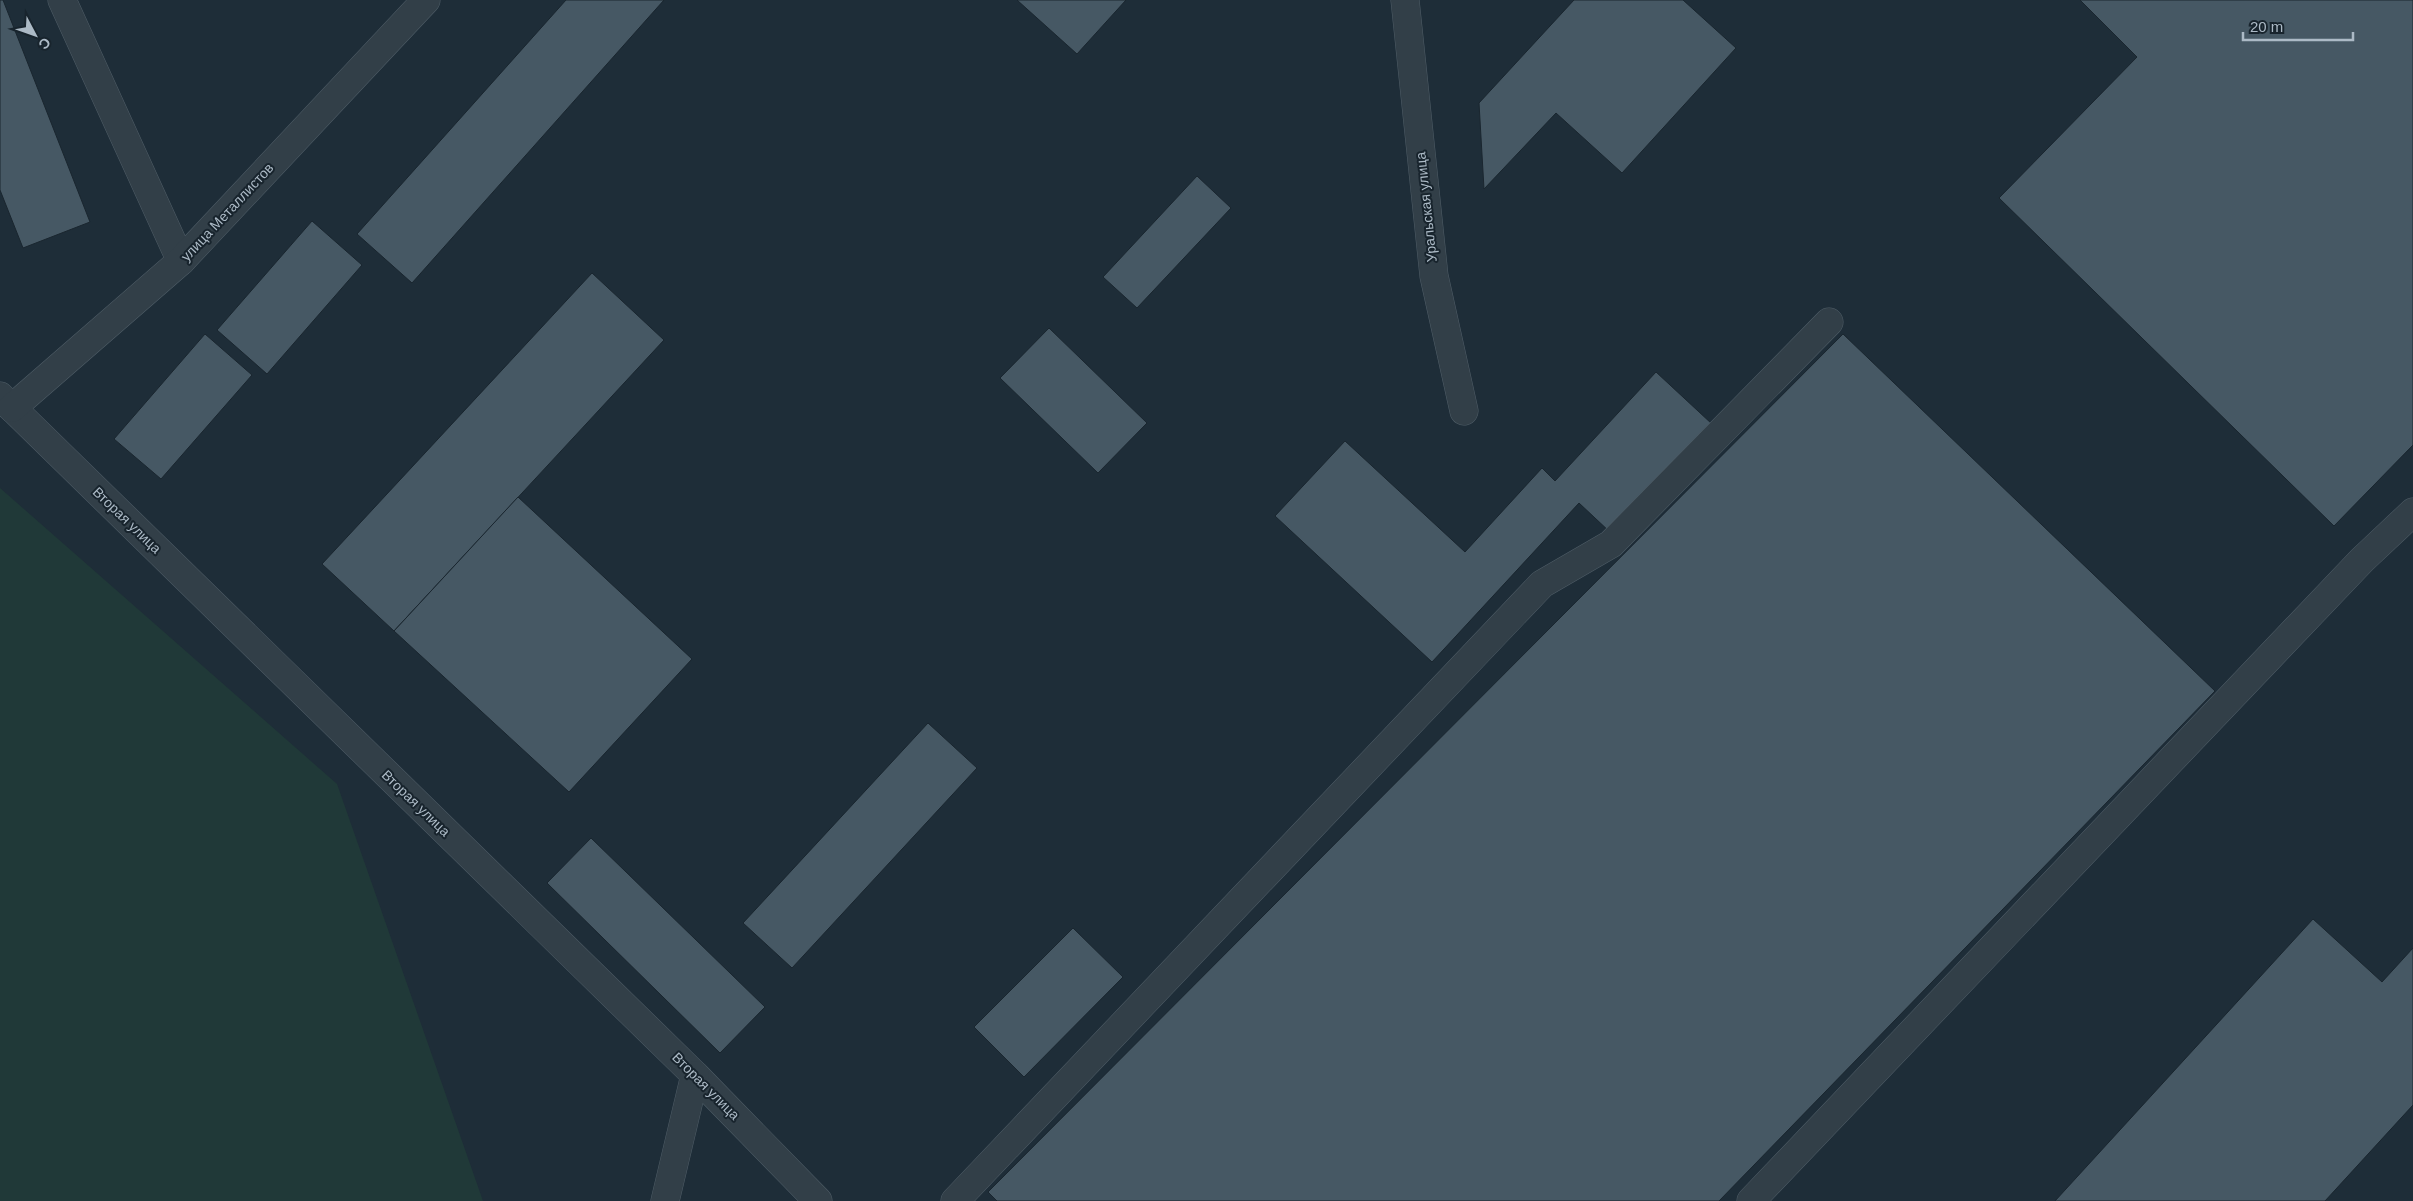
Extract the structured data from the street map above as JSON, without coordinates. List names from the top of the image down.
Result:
{
  "streets": {
    "street": ["Уральская улица", "улица Металлистов", "Вторая улица"]
  },
  "crossings": [
    ["улица Металлистов", "Вторая улица"]
  ],
  "scale_bar": "20 m",
  "north": "bottom right"
}
